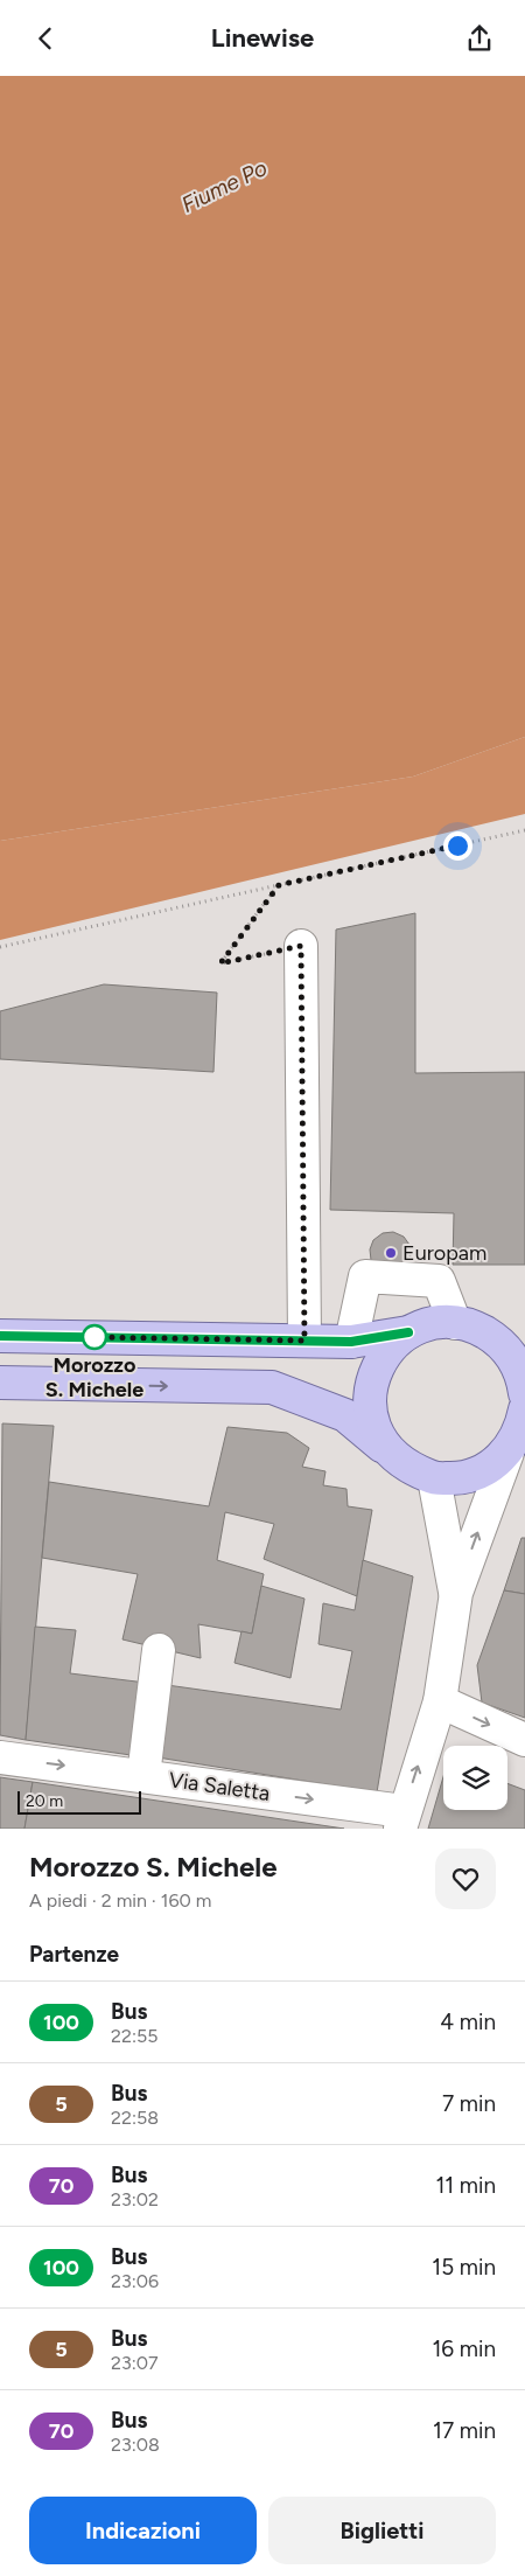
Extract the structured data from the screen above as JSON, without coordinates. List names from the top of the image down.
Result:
{
  "streets": {
    "street": ["Via Saletta"]
  },
  "one_way": ["Via Saletta"],
  "water": ["Fiume Po"],
  "places": ["Europam", "Morozzo S. Michele"],
  "lines": ["bus line 100"],
  "scale_bar": "20 m",
  "page": {
    "header": "Linewise",
    "scale": "20 m",
    "heading": [
      ["Morozzo S. Michele", "A piedi · 2 min · 160 m"],
      "Partenze"
    ],
    "list": [
      {
        "mark": "100",
        "name": "Bus",
        "note": "22:55",
        "value": "4 min"
      },
      {
        "mark": "5",
        "name": "Bus",
        "note": "22:58",
        "value": "7 min"
      },
      {
        "mark": "70",
        "name": "Bus",
        "note": "23:02",
        "value": "11 min"
      },
      {
        "mark": "100",
        "name": "Bus",
        "note": "23:06",
        "value": "15 min"
      },
      {
        "mark": "5",
        "name": "Bus",
        "note": "23:07",
        "value": "16 min"
      },
      {
        "mark": "70",
        "name": "Bus",
        "note": "23:08",
        "value": "17 min"
      }
    ],
    "buttons": ["Indicazioni", "Biglietti"]
  }
}
